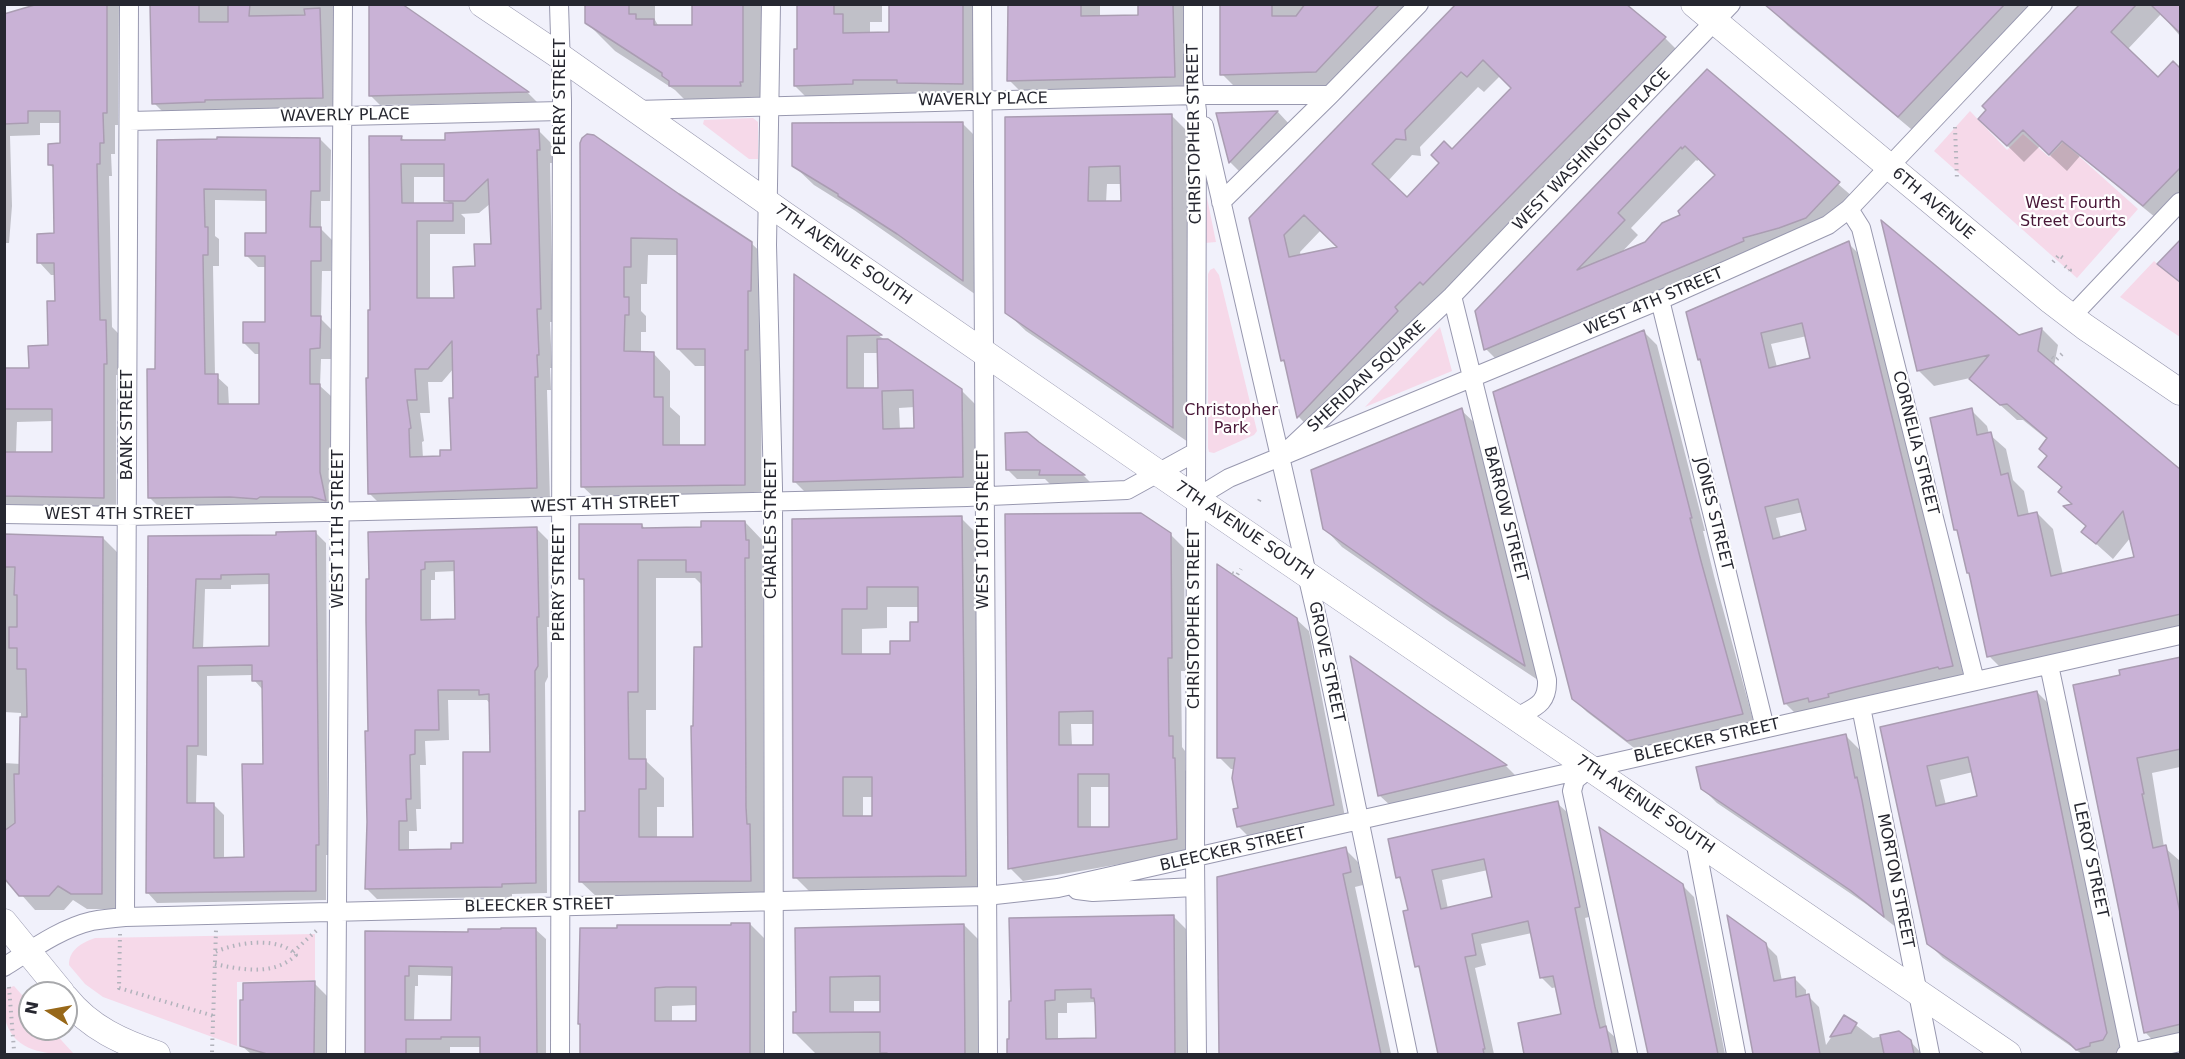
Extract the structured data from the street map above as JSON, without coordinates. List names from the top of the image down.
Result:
{
  "streets": {
    "main road": ["6TH AVENUE", "7TH AVENUE SOUTH"],
    "street": [
      "PERRY STREET",
      "WAVERLY PLACE",
      "CHRISTOPHER STREET",
      "WEST WASHINGTON PLACE",
      "WEST 4TH STREET",
      "SHERIDAN SQUARE",
      "BANK STREET",
      "CORNELIA STREET",
      "BARROW STREET",
      "JONES STREET",
      "WEST 11TH STREET",
      "CHARLES STREET",
      "WEST 10TH STREET",
      "GROVE STREET",
      "BLEECKER STREET",
      "LEROY STREET",
      "MORTON STREET"
    ]
  },
  "crossings": [
    ["PERRY STREET", "WAVERLY PLACE"],
    ["PERRY STREET", "7TH AVENUE SOUTH"],
    ["PERRY STREET", "WEST 4TH STREET"],
    ["PERRY STREET", "BLEECKER STREET"],
    ["WAVERLY PLACE", "CHRISTOPHER STREET"],
    ["WAVERLY PLACE", "7TH AVENUE SOUTH"],
    ["WAVERLY PLACE", "BANK STREET"],
    ["WAVERLY PLACE", "WEST 11TH STREET"],
    ["WAVERLY PLACE", "CHARLES STREET"],
    ["WAVERLY PLACE", "WEST 10TH STREET"],
    ["WAVERLY PLACE", "GROVE STREET"],
    ["CHRISTOPHER STREET", "7TH AVENUE SOUTH"],
    ["CHRISTOPHER STREET", "WEST 4TH STREET"],
    ["CHRISTOPHER STREET", "GROVE STREET"],
    ["CHRISTOPHER STREET", "BLEECKER STREET"],
    ["WEST WASHINGTON PLACE", "6TH AVENUE"],
    ["WEST WASHINGTON PLACE", "SHERIDAN SQUARE"],
    ["WEST WASHINGTON PLACE", "BARROW STREET"],
    ["6TH AVENUE", "WEST 4TH STREET"],
    ["7TH AVENUE SOUTH", "WEST 4TH STREET"],
    ["7TH AVENUE SOUTH", "BARROW STREET"],
    ["7TH AVENUE SOUTH", "CHARLES STREET"],
    ["7TH AVENUE SOUTH", "WEST 10TH STREET"],
    ["7TH AVENUE SOUTH", "GROVE STREET"],
    ["7TH AVENUE SOUTH", "BLEECKER STREET"],
    ["7TH AVENUE SOUTH", "MORTON STREET"],
    ["WEST 4TH STREET", "SHERIDAN SQUARE"],
    ["WEST 4TH STREET", "BANK STREET"],
    ["WEST 4TH STREET", "CORNELIA STREET"],
    ["WEST 4TH STREET", "BARROW STREET"],
    ["WEST 4TH STREET", "JONES STREET"],
    ["WEST 4TH STREET", "WEST 11TH STREET"],
    ["WEST 4TH STREET", "CHARLES STREET"],
    ["WEST 4TH STREET", "WEST 10TH STREET"],
    ["WEST 4TH STREET", "GROVE STREET"],
    ["SHERIDAN SQUARE", "BARROW STREET"],
    ["SHERIDAN SQUARE", "GROVE STREET"],
    ["BANK STREET", "BLEECKER STREET"],
    ["CORNELIA STREET", "BLEECKER STREET"],
    ["JONES STREET", "BLEECKER STREET"],
    ["WEST 11TH STREET", "BLEECKER STREET"],
    ["CHARLES STREET", "BLEECKER STREET"],
    ["WEST 10TH STREET", "BLEECKER STREET"],
    ["GROVE STREET", "BLEECKER STREET"],
    ["BLEECKER STREET", "LEROY STREET"],
    ["BLEECKER STREET", "MORTON STREET"]
  ],
  "parks": ["West Fourth Street Courts", "Christopher Park"],
  "north": "left"
}
